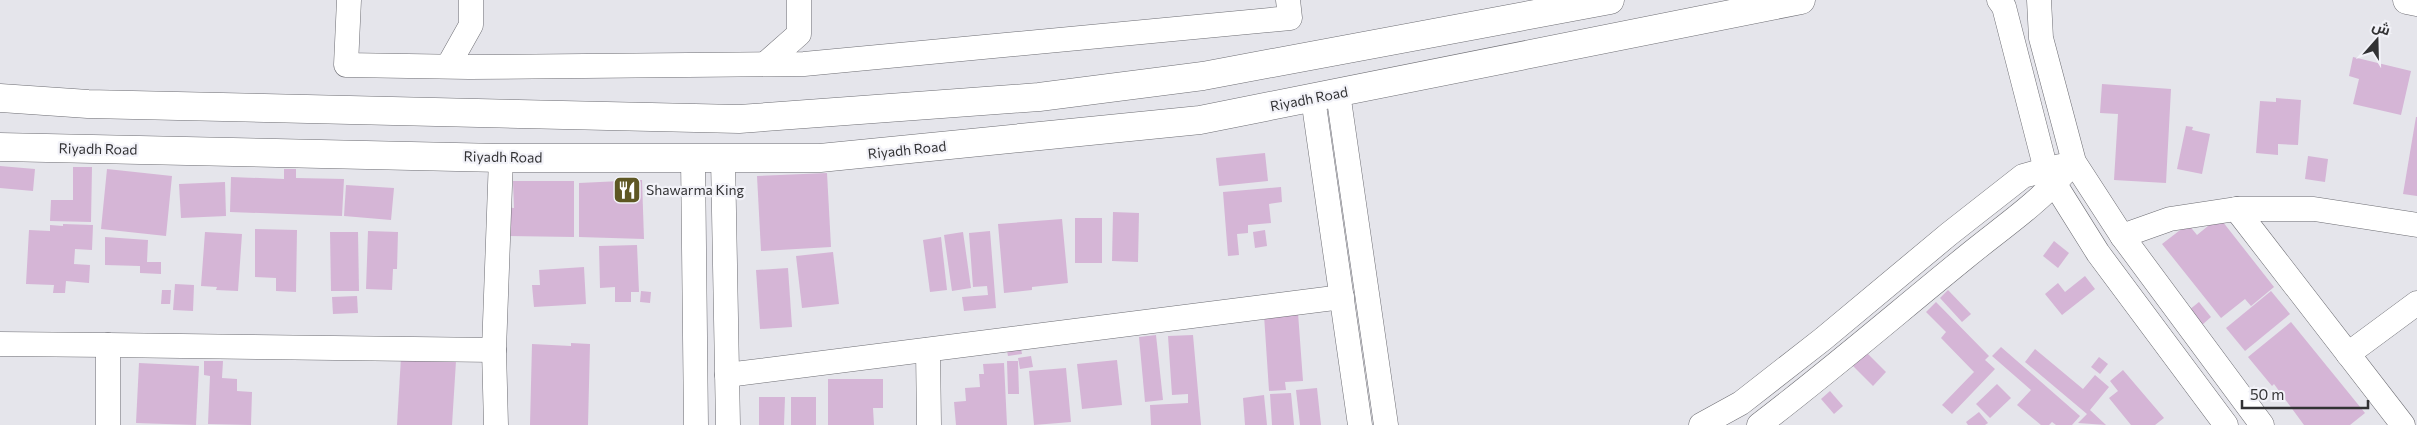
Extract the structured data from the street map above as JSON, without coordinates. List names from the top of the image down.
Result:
{
  "streets": {
    "main road": ["Riyadh Road"]
  },
  "places": {
    "restaurant": ["Shawarma King"]
  },
  "scale_bar": "50 m",
  "north": "top"
}
